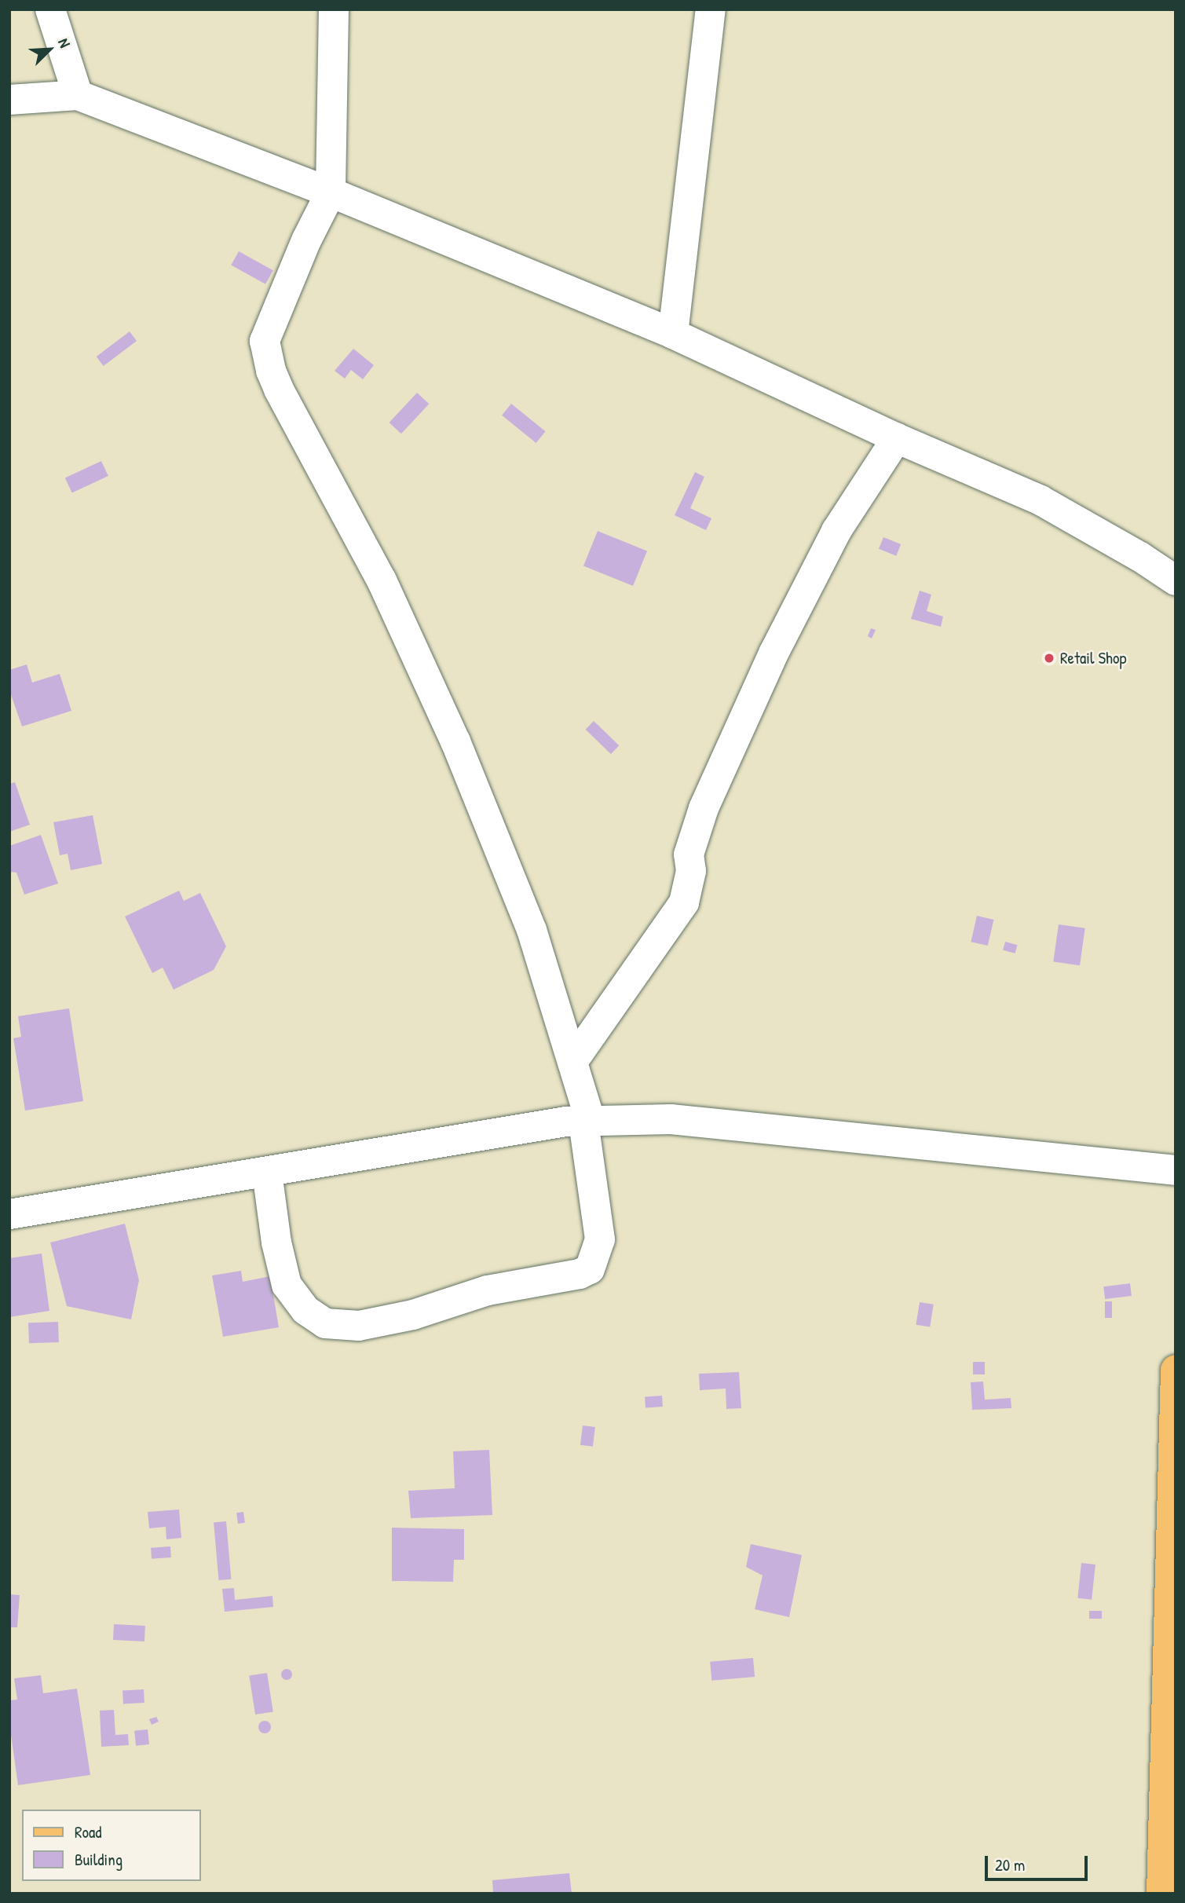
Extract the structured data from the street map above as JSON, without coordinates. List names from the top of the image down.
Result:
{
  "places": ["Retail Shop"],
  "legend": ["Road", "Building"],
  "scale_bar": "20 m",
  "north": "top right"
}
